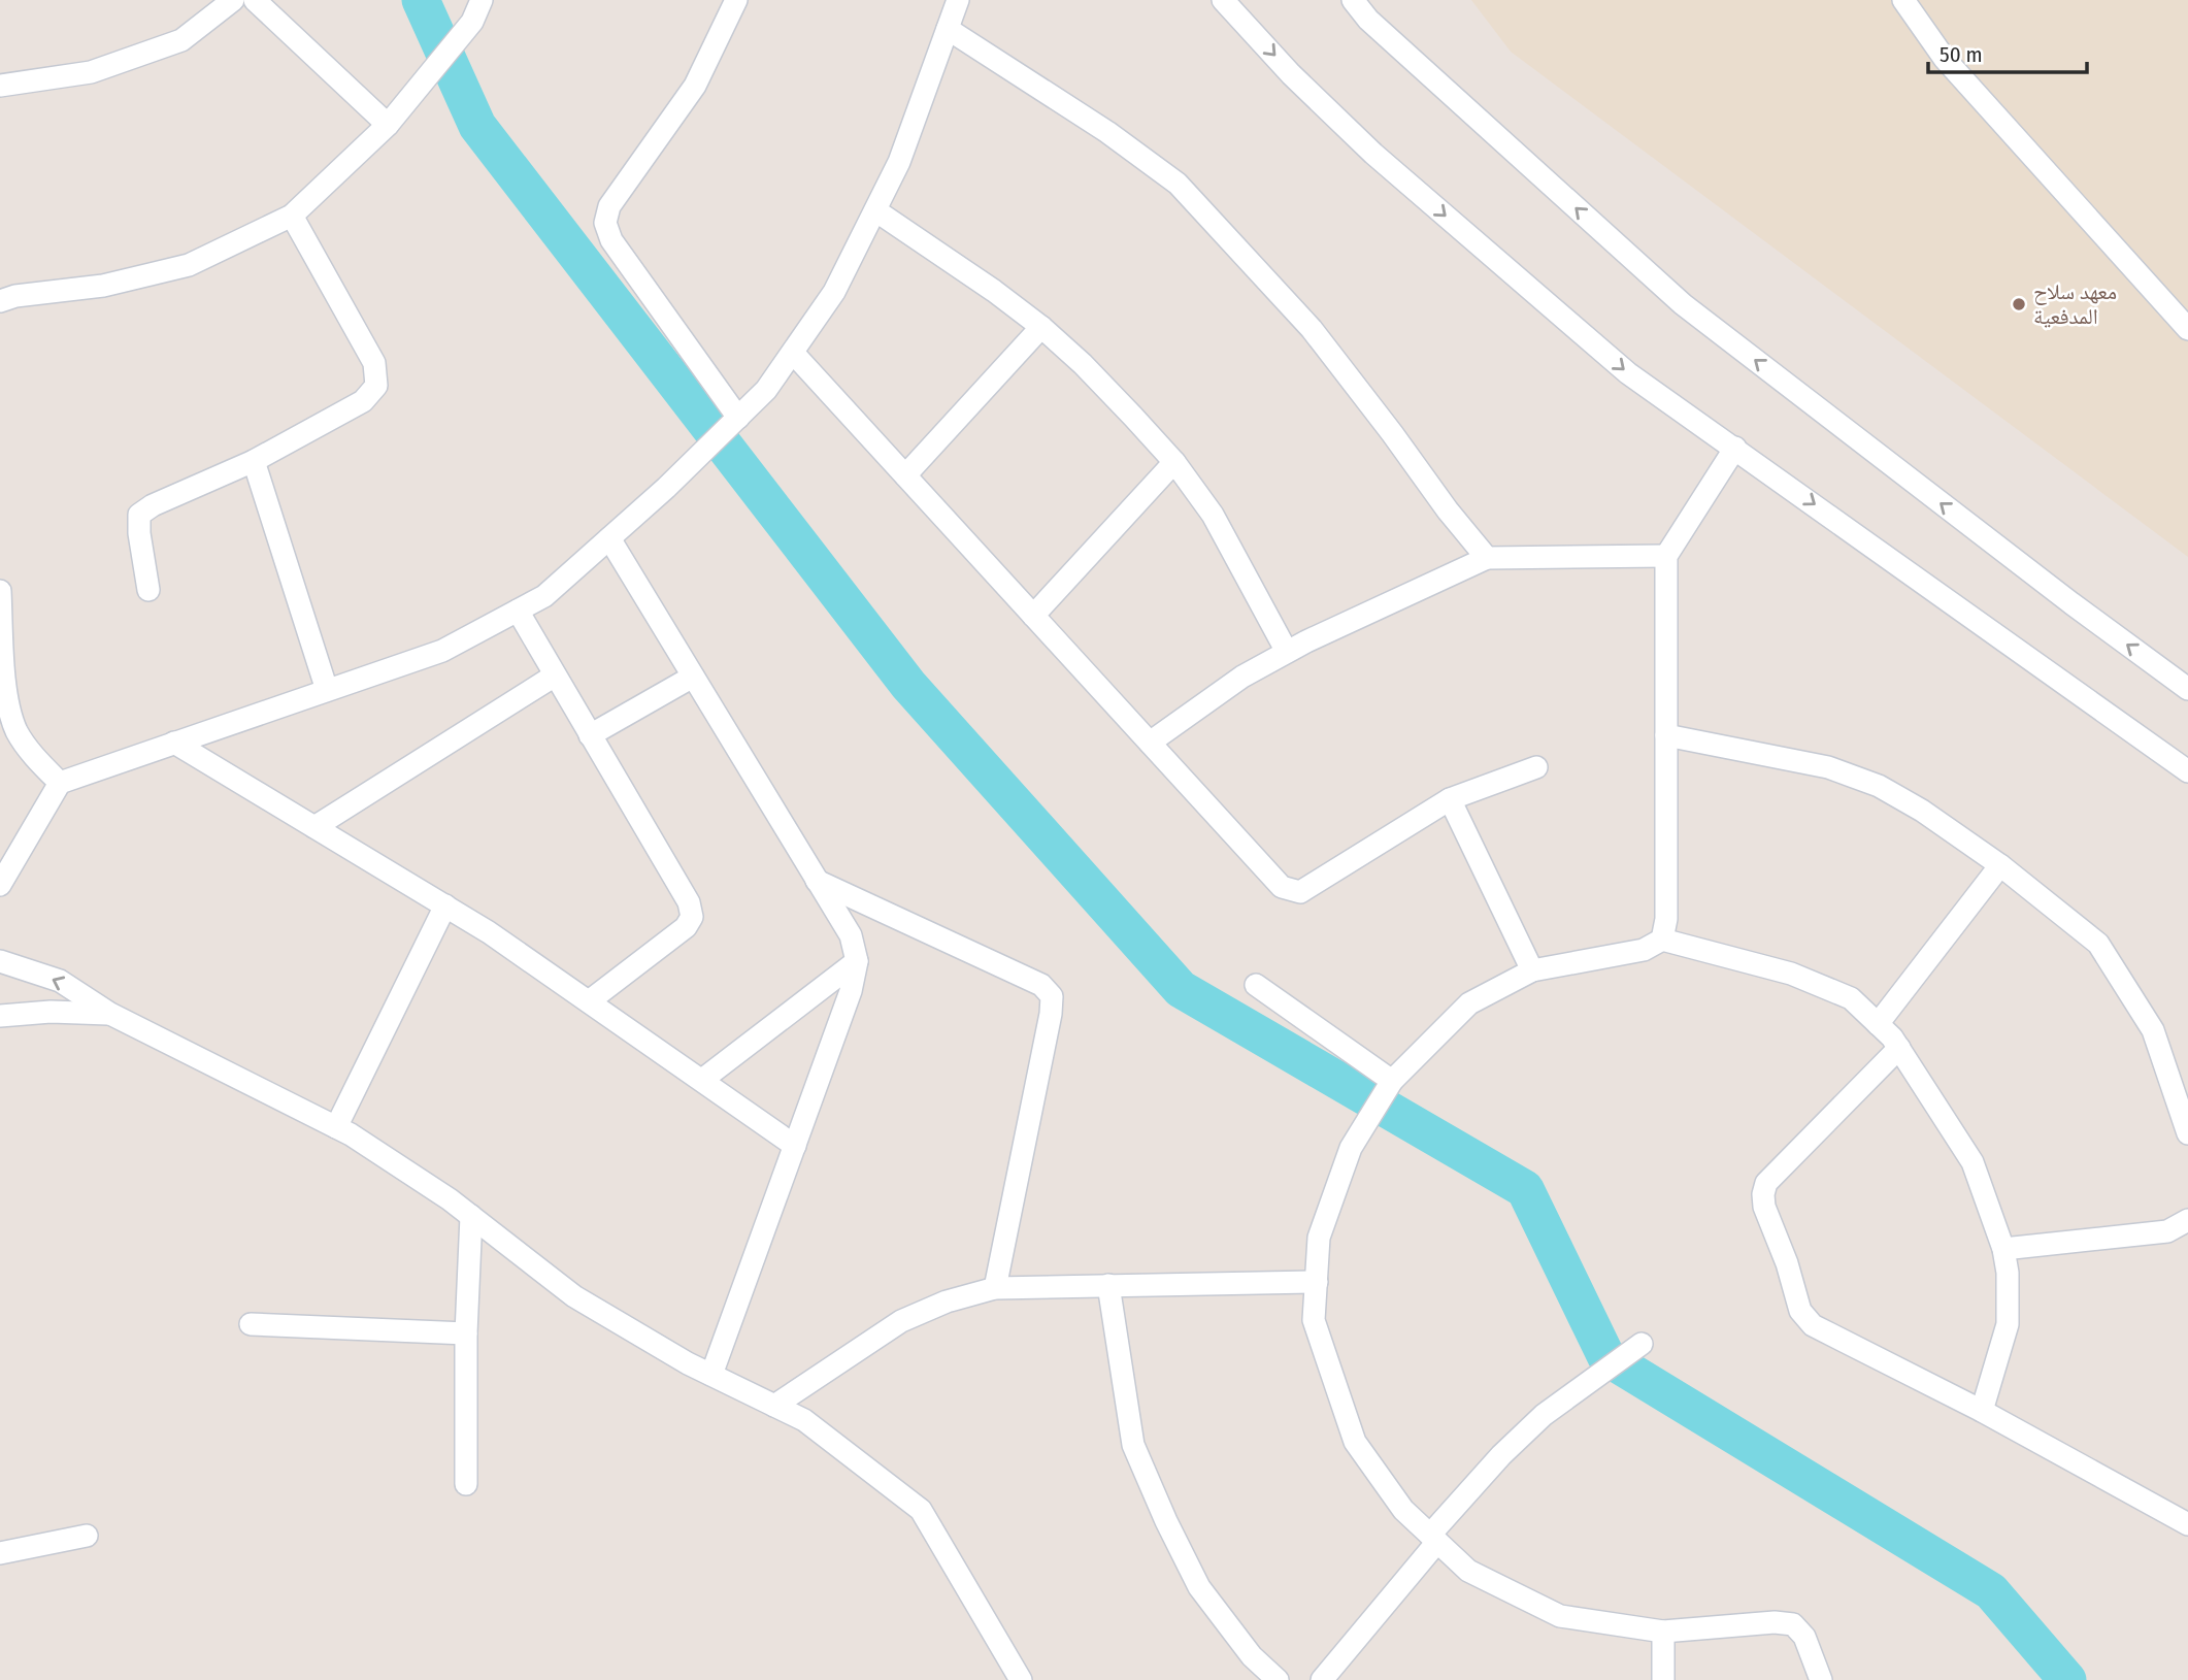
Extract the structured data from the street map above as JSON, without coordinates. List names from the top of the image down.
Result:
{
  "places": ["معهد سلاح المدفعية"],
  "scale_bar": "50 m"
}
